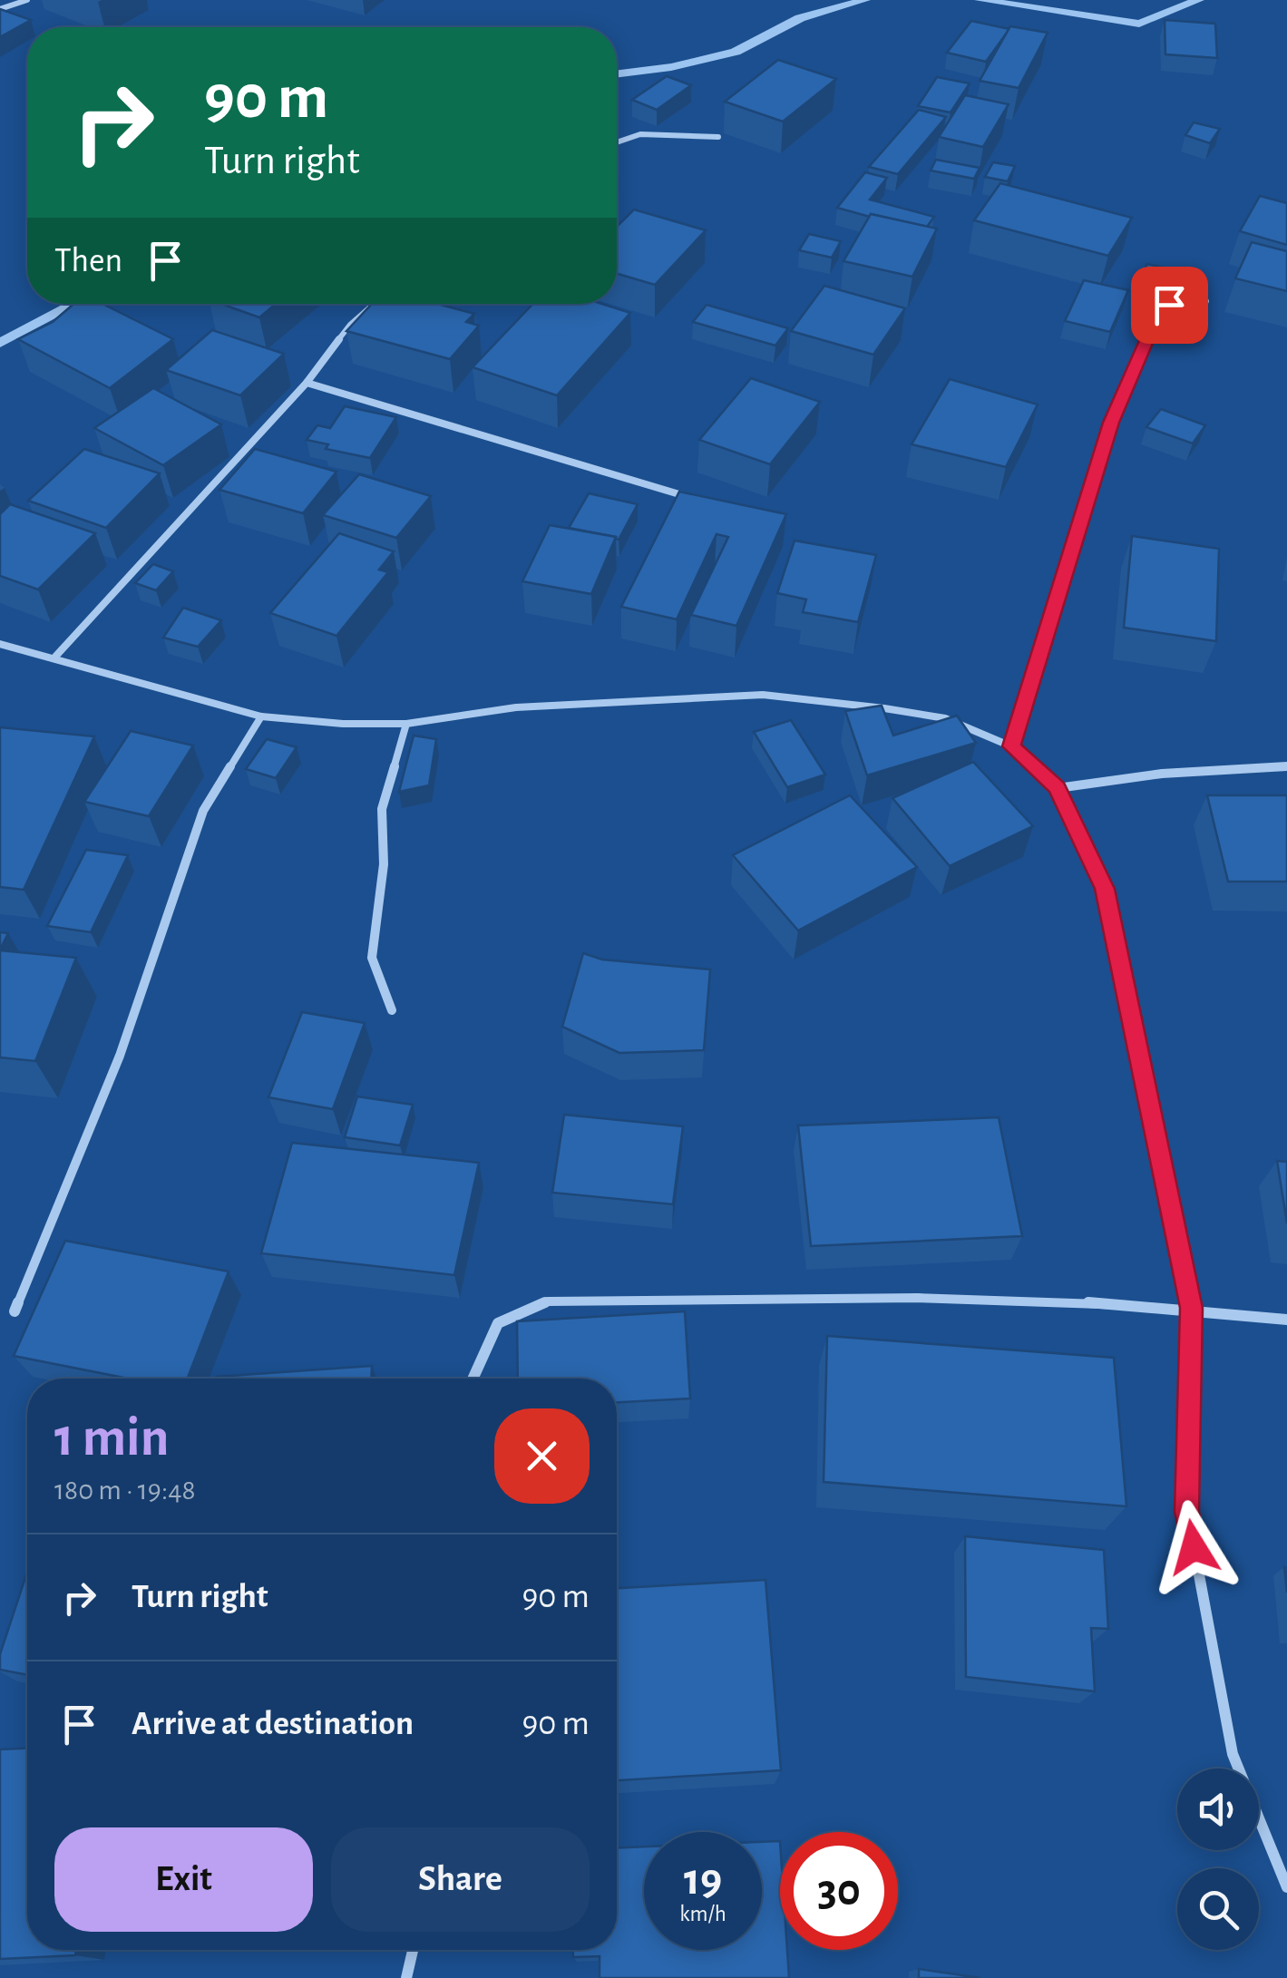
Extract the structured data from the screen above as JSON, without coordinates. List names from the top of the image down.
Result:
{
  "page": {
    "turn": ["90 m", "Turn right"],
    "then": "Then",
    "heading": ["1 min", "180 m · 19:48"],
    "list": [
      {
        "name": "Turn right",
        "value": "90 m"
      },
      {
        "name": "Arrive at destination",
        "value": "90 m"
      }
    ],
    "buttons": ["Exit", "Share"],
    "speed": "19 km/h",
    "limit": "30"
  }
}
